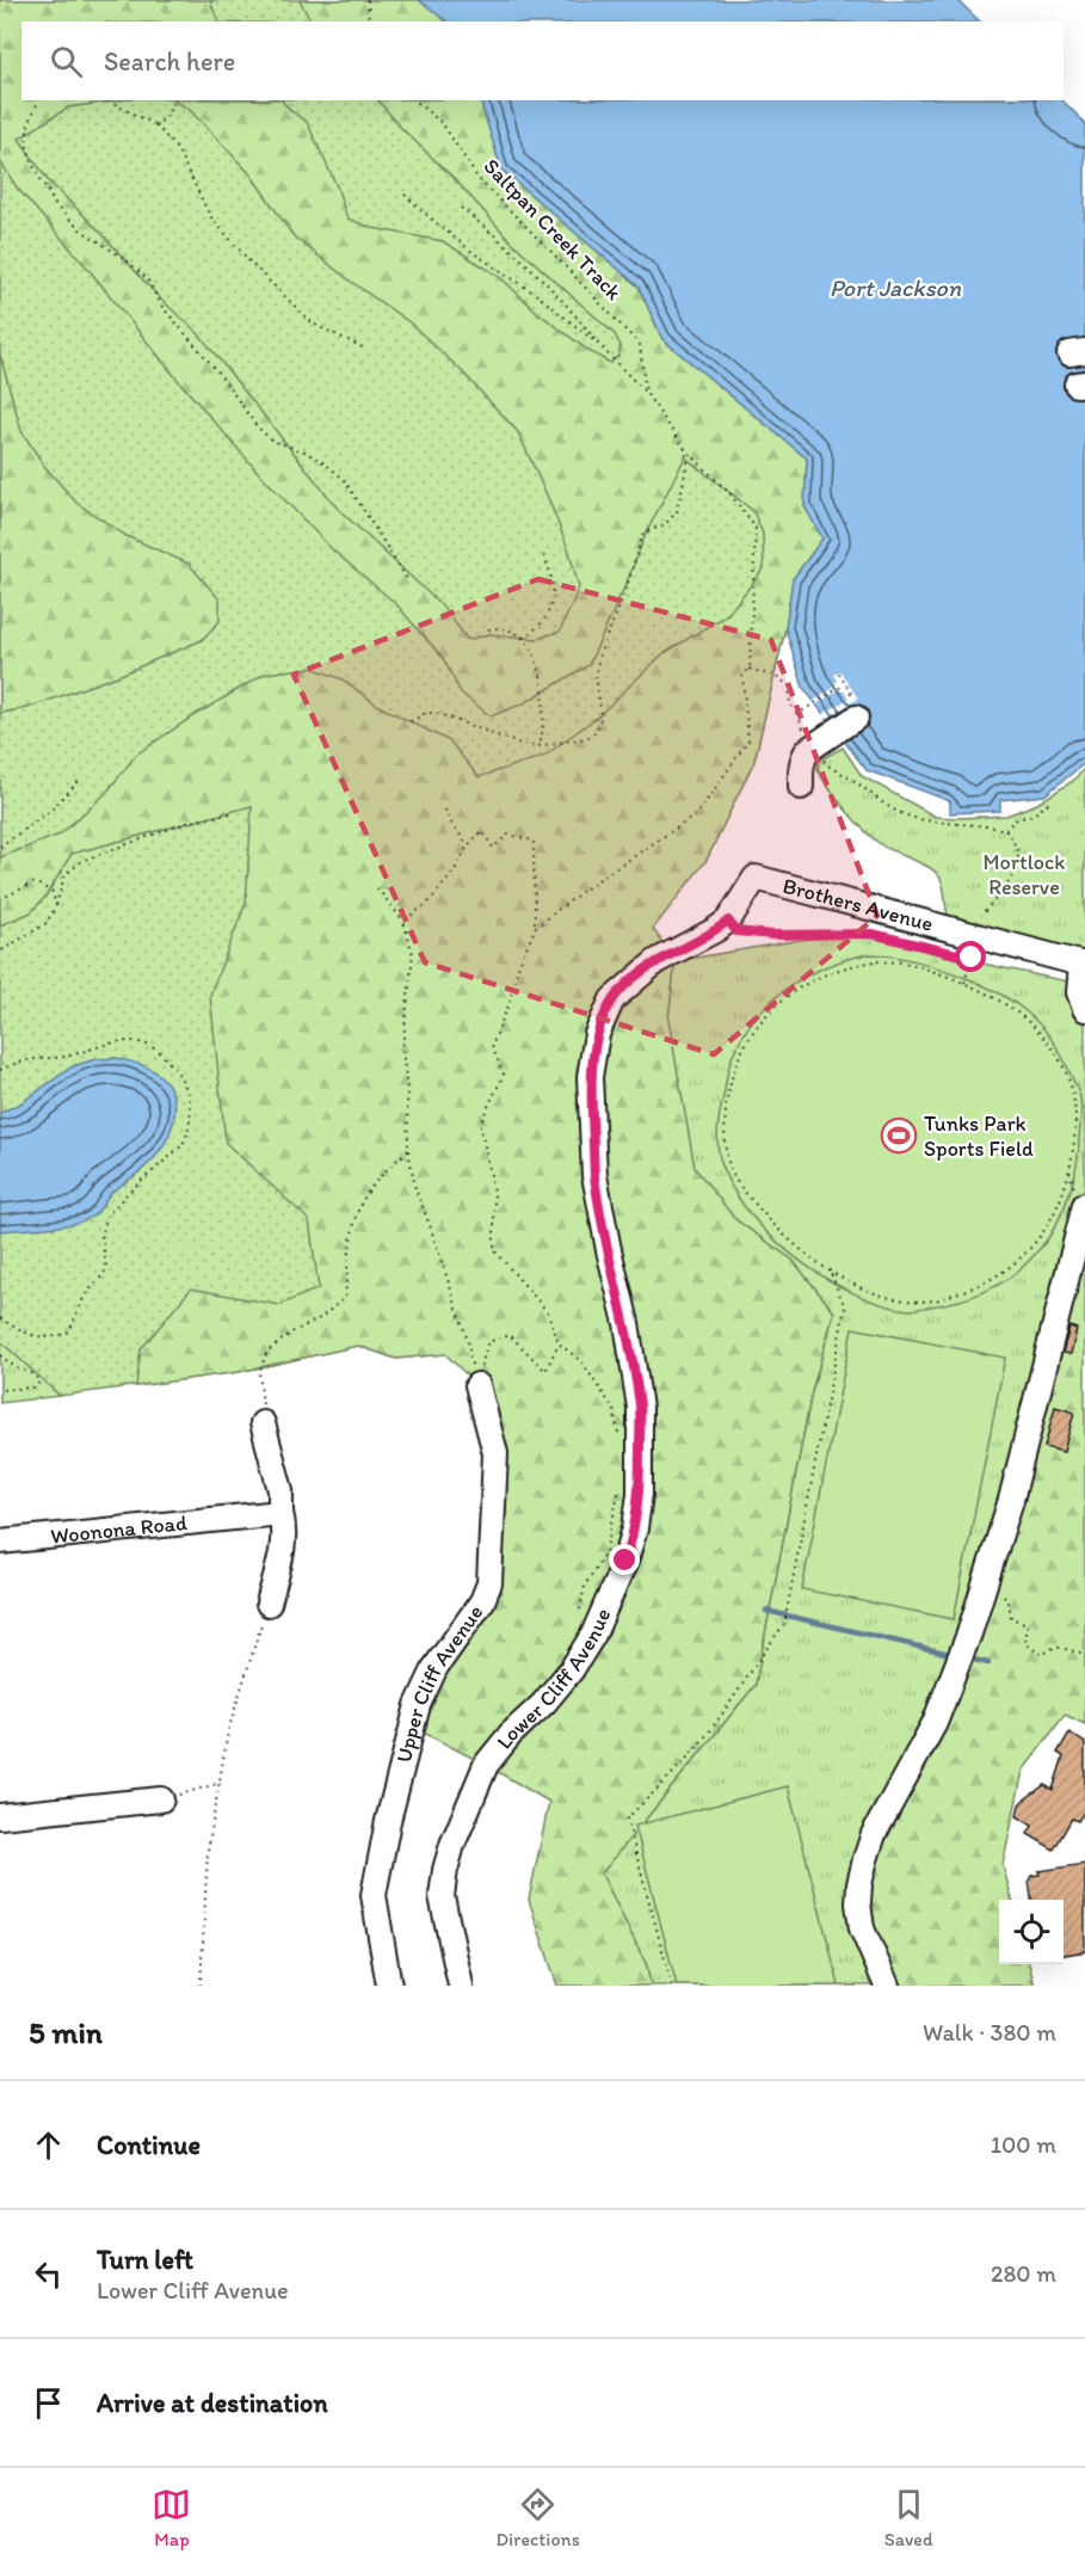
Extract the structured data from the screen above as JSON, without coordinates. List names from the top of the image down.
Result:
{
  "streets": {
    "street": [
      "Brothers Avenue",
      "Woonona Road",
      "Lower Cliff Avenue",
      "Upper Cliff Avenue"
    ],
    "path": ["Saltpan Creek Track"]
  },
  "crossings": [
    ["Brothers Avenue", "Lower Cliff Avenue"]
  ],
  "water": ["Port Jackson"],
  "parks": ["Mortlock Reserve"],
  "places": {
    "sports": ["Tunks Park Sports Field"]
  },
  "page": {
    "search": "Search here",
    "heading": ["5 min", "Walk · 380 m"],
    "list": [
      ["Continue", "100 m"],
      ["Turn left", "Lower Cliff Avenue", "280 m"],
      "Arrive at destination"
    ],
    "nav": ["Map", "Directions", "Saved"]
  }
}
